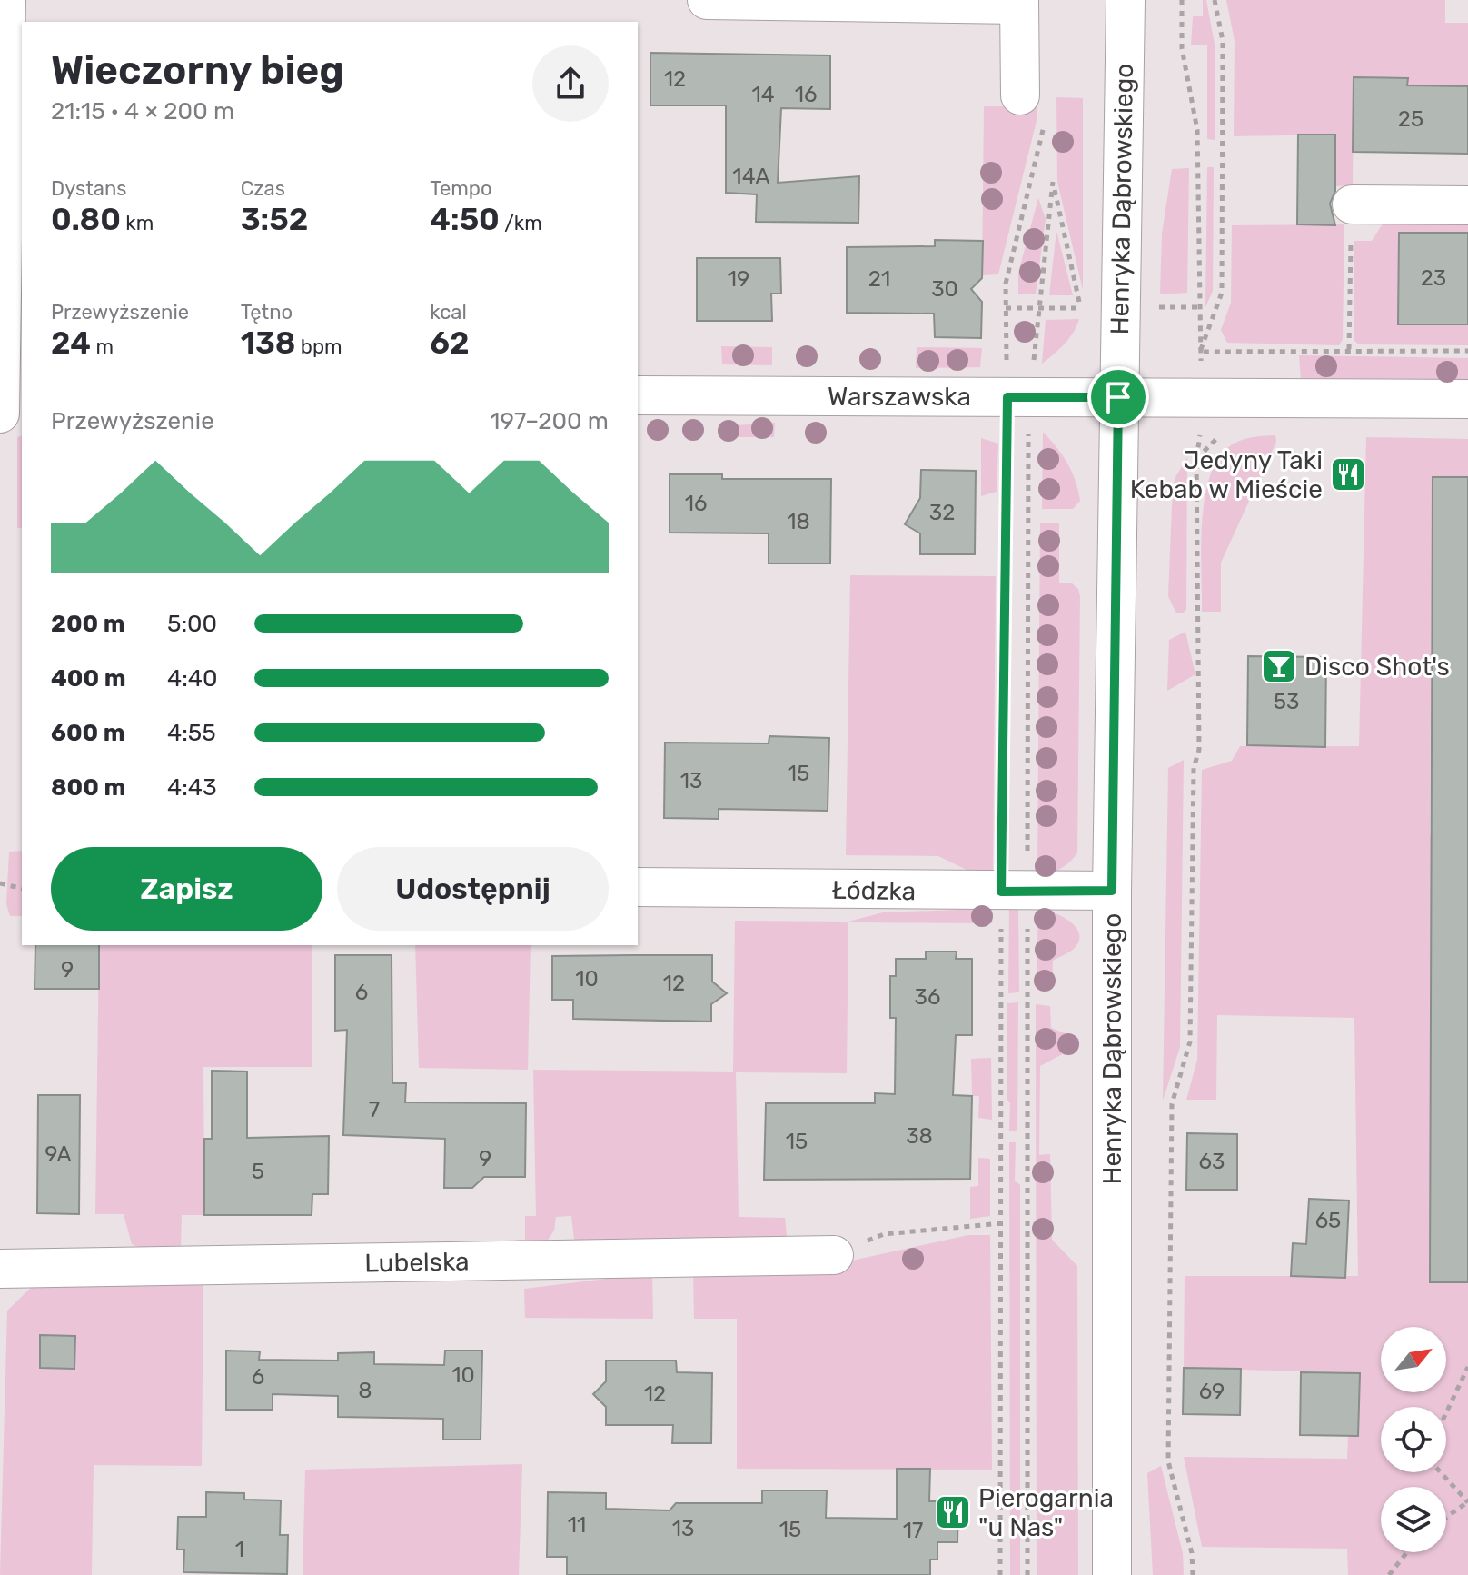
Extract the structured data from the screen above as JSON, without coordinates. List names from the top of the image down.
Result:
{
  "streets": {
    "street": [
      "Henryka Dąbrowskiego",
      "Warszawska",
      "Łódzka",
      "Lubelska"
    ]
  },
  "crossings": [
    ["Henryka Dąbrowskiego", "Warszawska"],
    ["Henryka Dąbrowskiego", "Łódzka"]
  ],
  "places": {
    "restaurant": ["Jedyny Taki Kebab w Mieście", "Pierogarnia \"u Nas\""],
    "bar": ["Disco Shot's"]
  },
  "house_numbers": [
    "12",
    "14",
    "16",
    "25",
    "14A",
    "23",
    "19",
    "21",
    "30",
    "16",
    "32",
    "18",
    "53",
    "15",
    "13",
    "9",
    "10",
    "12",
    "6",
    "36",
    "7",
    "38",
    "15",
    "9A",
    "9",
    "63",
    "5",
    "65",
    "10",
    "6",
    "8",
    "69",
    "12",
    "11",
    "13",
    "15",
    "17",
    "1"
  ],
  "north": "top right",
  "page": {
    "heading": ["Wieczorny bieg", "21:15 · 4 × 200 m"],
    "stats": [
      ["Dystans", "0.80 km"],
      ["Czas", "3:52"],
      ["Tempo", "4:50 /km"],
      ["Przewyższenie", "24 m"],
      ["Tętno", "138 bpm"],
      ["kcal", "62"]
    ],
    "chart": ["Przewyższenie", "197–200 m"],
    "list": [
      {
        "name": "200 m",
        "note": "5:00"
      },
      {
        "name": "400 m",
        "note": "4:40"
      },
      {
        "name": "600 m",
        "note": "4:55"
      },
      {
        "name": "800 m",
        "note": "4:43"
      }
    ],
    "buttons": ["Zapisz", "Udostępnij"]
  }
}
